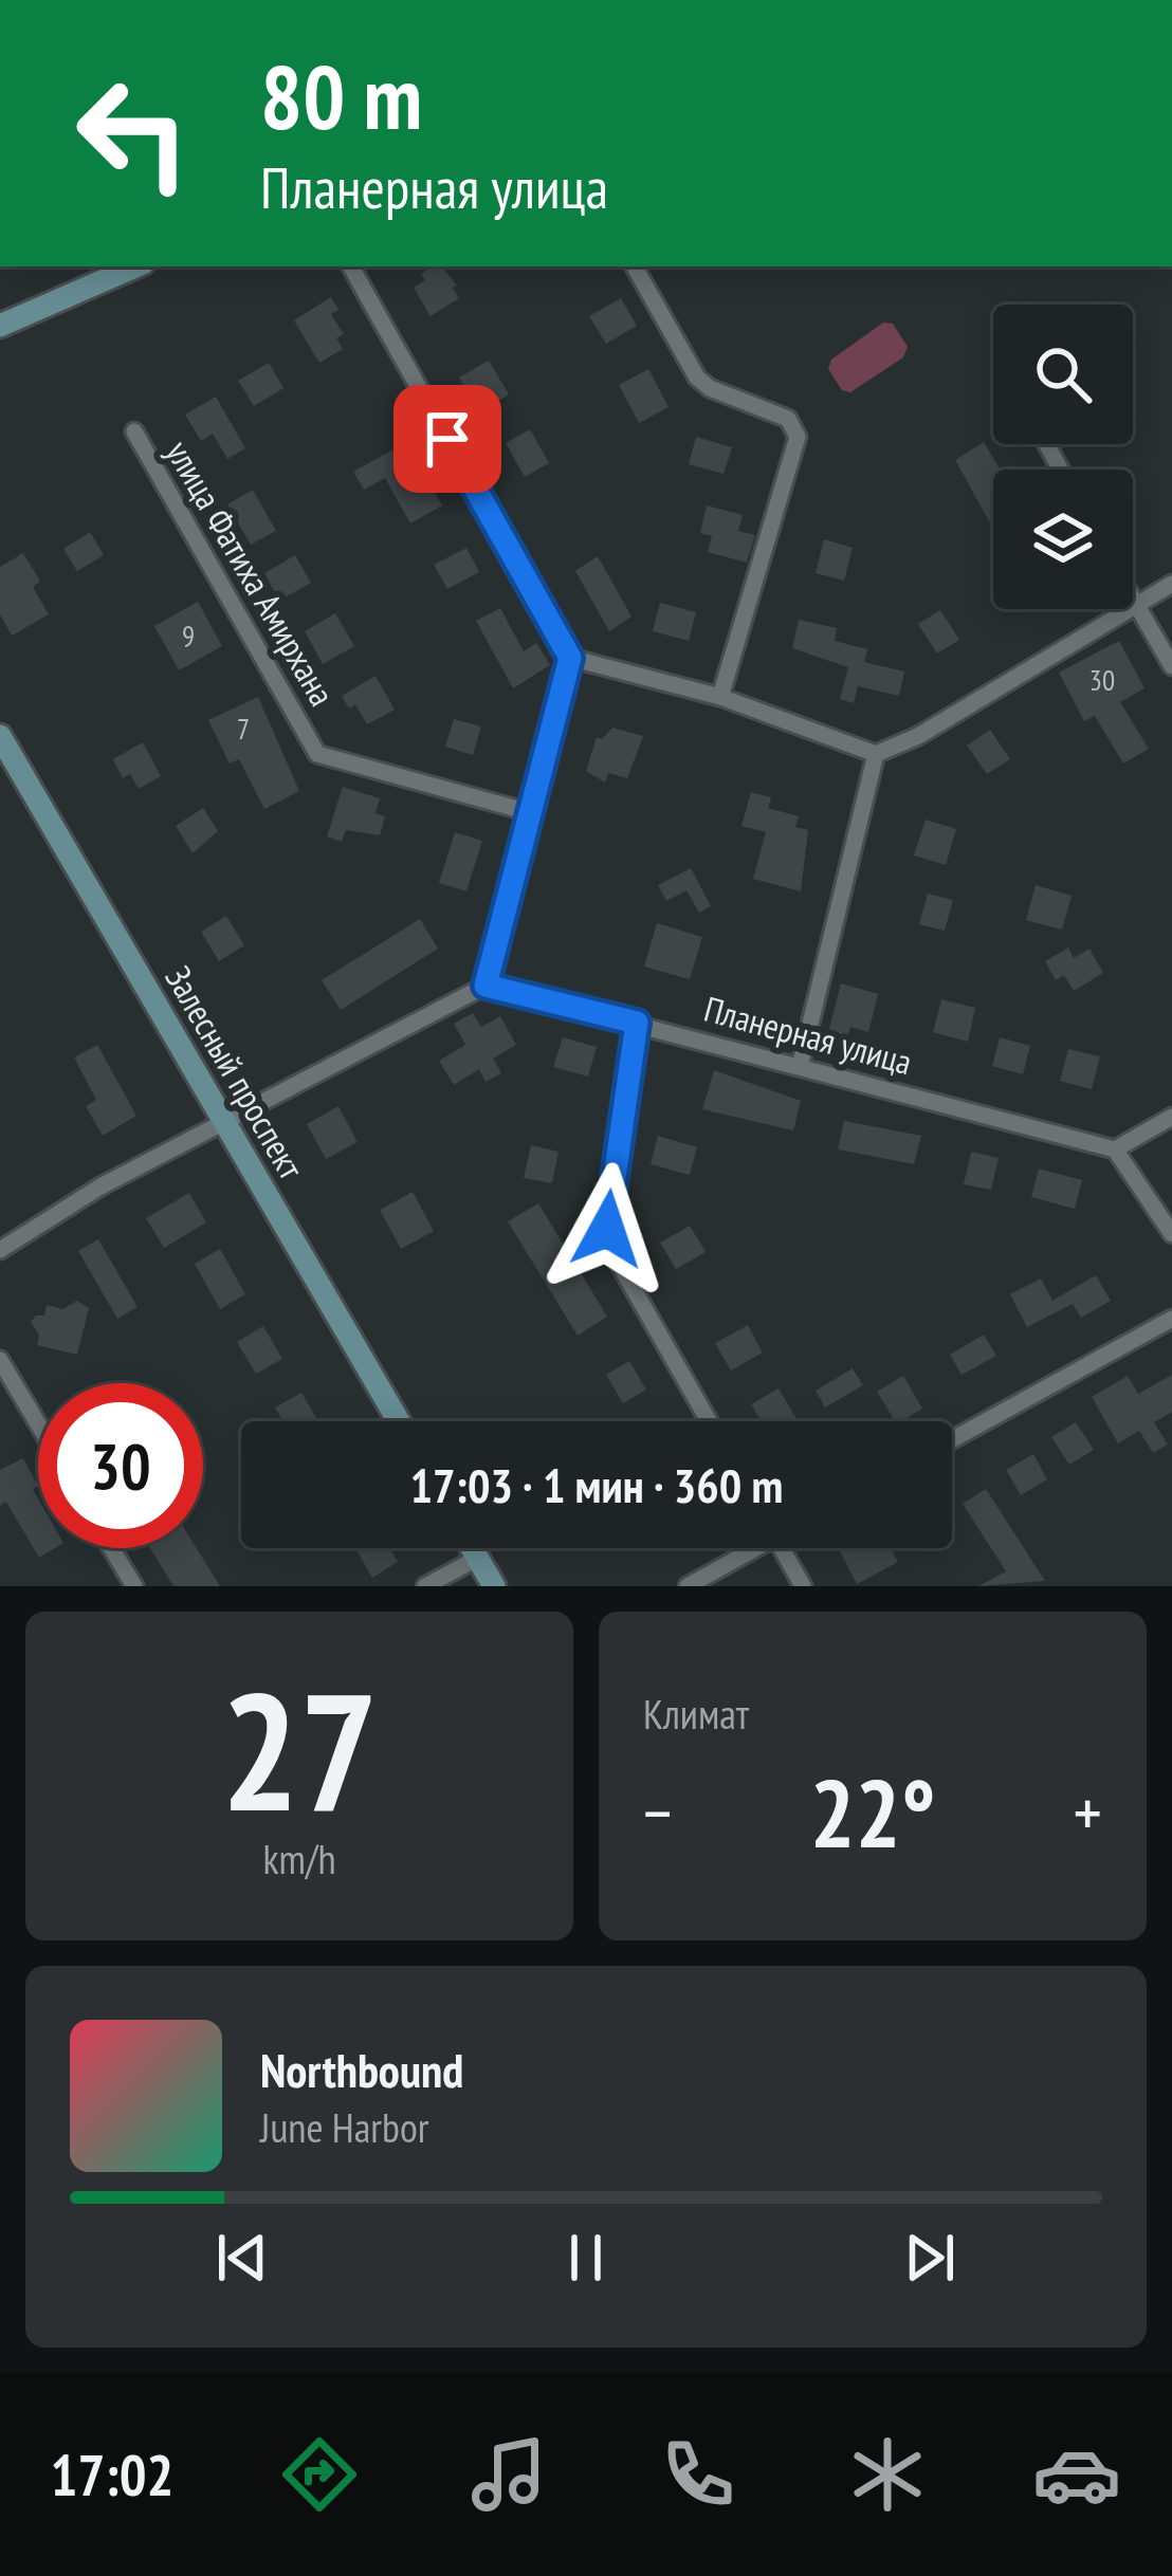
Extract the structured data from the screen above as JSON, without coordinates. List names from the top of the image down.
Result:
{
  "streets": {
    "main road": ["Залесный проспект"],
    "street": ["улица Фатиха Амирхана", "Планерная улица"]
  },
  "house_numbers": ["9", "30", "7"],
  "page": {
    "turn": ["80 m", "Планерная улица"],
    "limit": "30",
    "trip": "17:03 · 1 мин · 360 m",
    "tile": [
      ["27", "km/h"],
      "Климат"
    ],
    "heat": ["−", "22°", "+"],
    "song": ["Northbound", "June Harbor"],
    "tabs": "17:02"
  }
}
